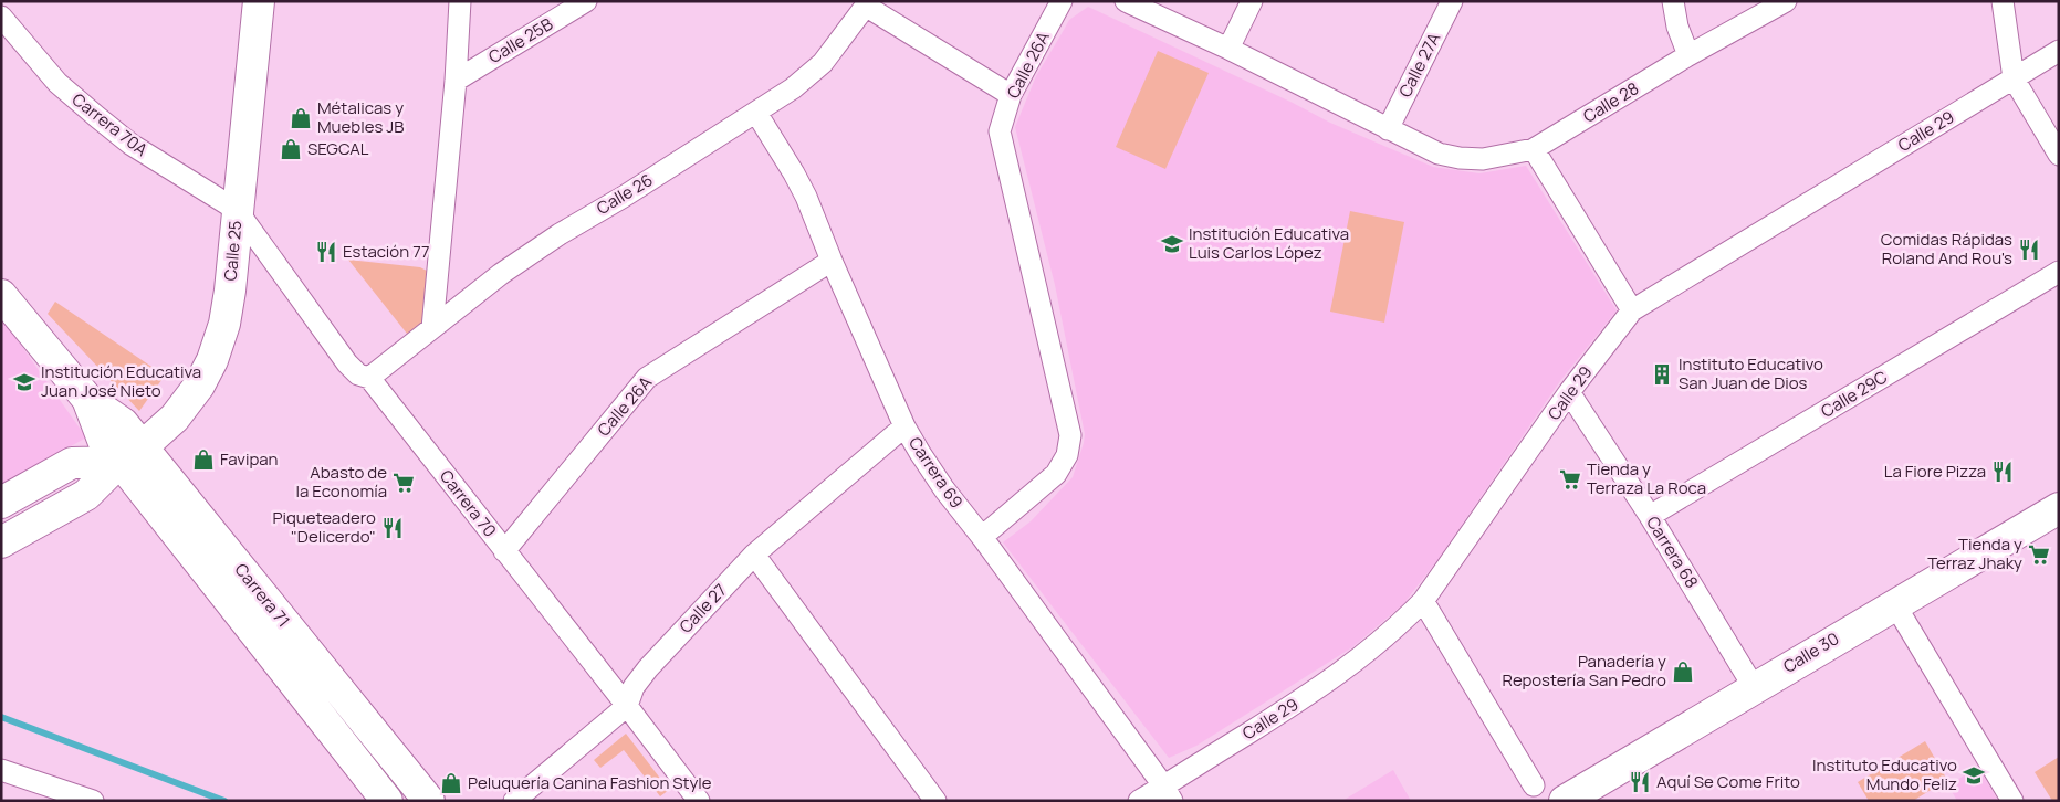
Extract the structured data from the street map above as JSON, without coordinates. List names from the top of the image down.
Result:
{
  "streets": {
    "street": [
      "Calle 25B",
      "Calle 26A",
      "Calle 27A",
      "Calle 28",
      "Carrera 70A",
      "Calle 29",
      "Calle 26",
      "Calle 25",
      "Calle 29C",
      "Carrera 69",
      "Carrera 70",
      "Carrera 68",
      "Carrera 71",
      "Calle 27",
      "Calle 30"
    ]
  },
  "crossings": [
    ["Calle 26A", "Carrera 69"],
    ["Calle 26A", "Carrera 70"],
    ["Carrera 70A", "Calle 25"],
    ["Carrera 70A", "Carrera 70"],
    ["Calle 29", "Carrera 69"],
    ["Calle 29", "Carrera 68"],
    ["Calle 26", "Carrera 69"],
    ["Calle 26", "Carrera 70"],
    ["Calle 25", "Carrera 70"],
    ["Calle 25", "Carrera 71"],
    ["Calle 29C", "Carrera 68"],
    ["Carrera 69", "Calle 27"],
    ["Carrera 70", "Calle 27"],
    ["Carrera 68", "Calle 30"]
  ],
  "places": {
    "shop": [
      "Métalicas y Muebles JB",
      "SEGCAL",
      "Favipan",
      "Panadería y Repostería San Pedro",
      "Peluquería Canina Fashion Style"
    ],
    "school or university": ["Institución Educativa Luis Carlos López", "Institución Educativa Juan José Nieto", "Instituto Educativo Mundo Feliz"],
    "restaurant": [
      "Comidas Rápidas Roland And Rou's",
      "Estación 77",
      "La Fiore Pizza",
      "Piqueteadero \"Delicerdo\"",
      "Aquí Se Come Frito"
    ],
    "building": ["Instituto Educativo San Juan de Dios"],
    "supermarket": ["Tienda y Terraza La Roca", "Abasto de la Economía", "Tienda y Terraz Jhaky"]
  }
}
